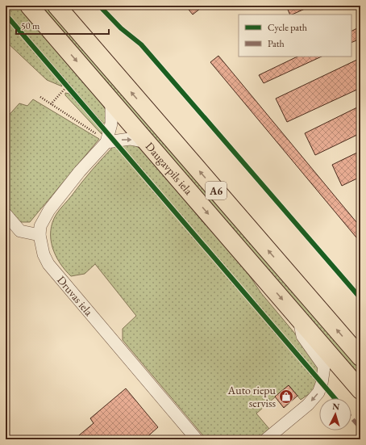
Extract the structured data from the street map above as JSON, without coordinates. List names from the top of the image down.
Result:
{
  "streets": {
    "highway": ["Daugavpils iela", "A6"],
    "street": ["Druvas iela"]
  },
  "crossings": [
    ["Daugavpils iela", "Druvas iela"]
  ],
  "places": {
    "shop": ["Auto riepu serviss"]
  },
  "legend": ["Cycle path", "Path"],
  "scale_bar": "50 m",
  "north": "top"
}
